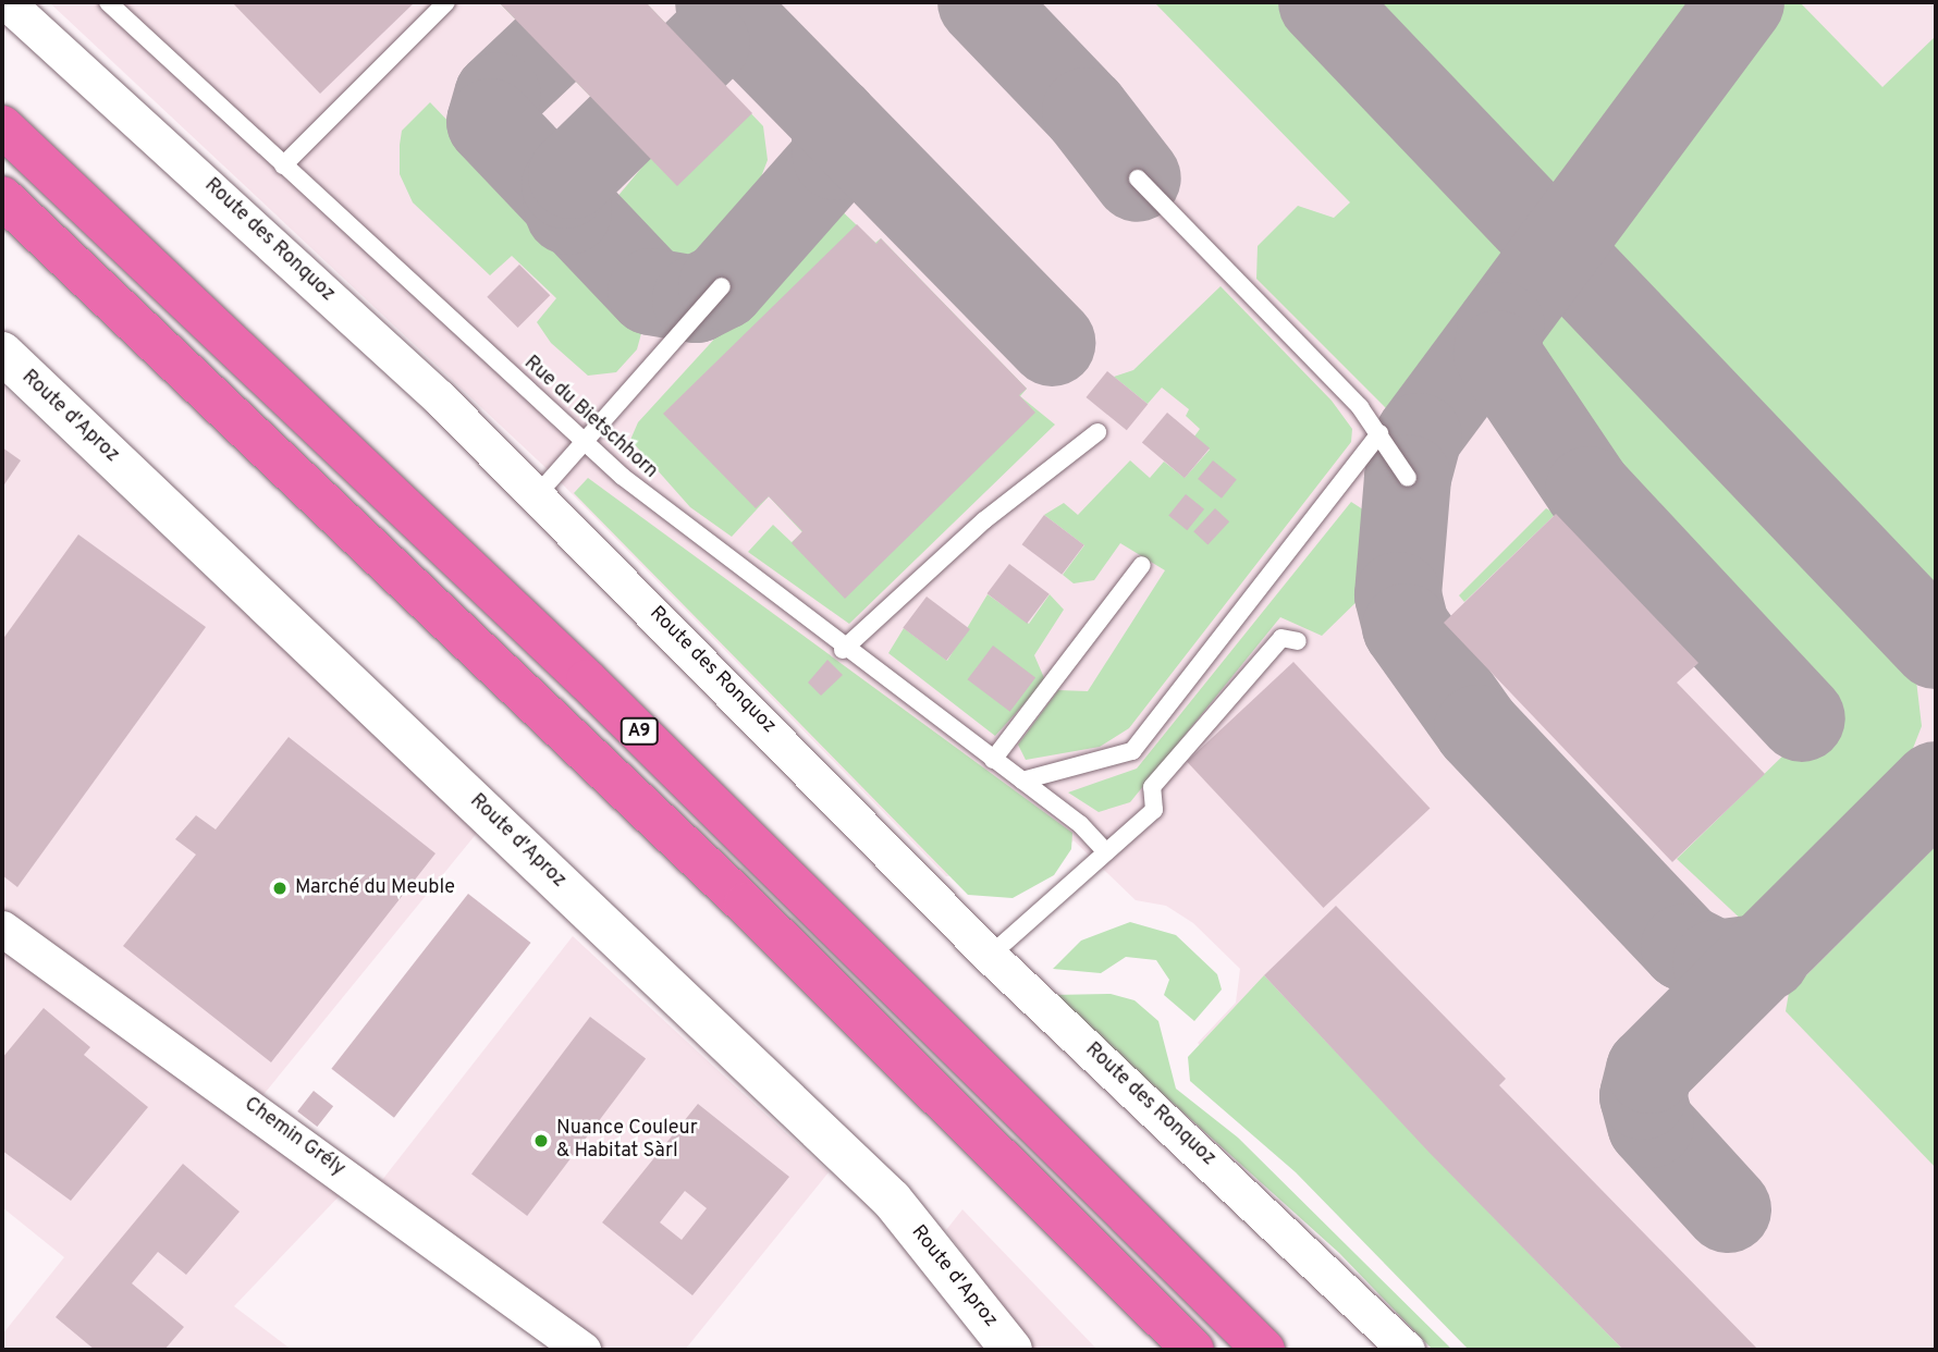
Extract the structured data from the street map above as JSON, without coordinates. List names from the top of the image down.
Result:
{
  "streets": {
    "highway": ["A9"],
    "street": ["Route des Ronquoz", "Route d'Aproz", "Chemin Grély"],
    "lane": ["Rue du Bietschhorn"]
  },
  "places": ["Marché du Meuble", "Nuance Couleur & Habitat Sàrl"]
}
